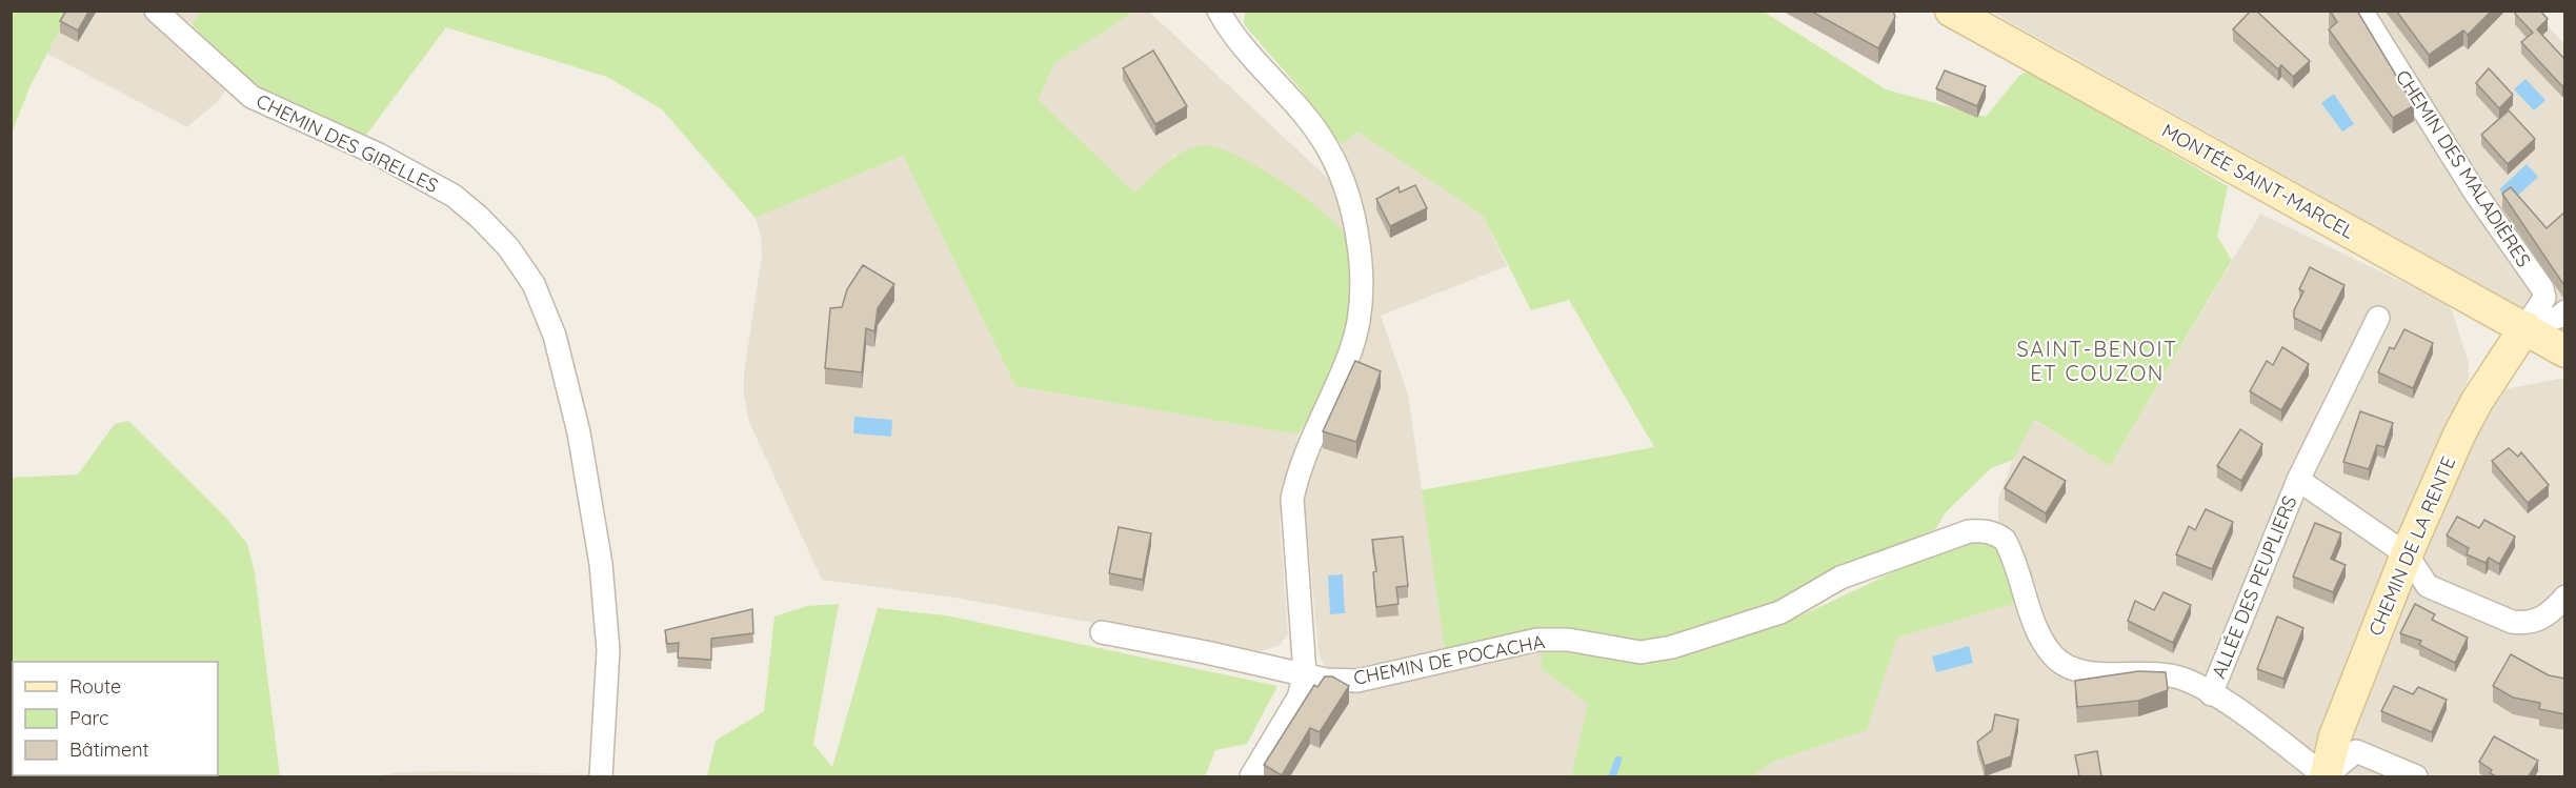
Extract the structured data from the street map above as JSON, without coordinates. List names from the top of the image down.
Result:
{
  "streets": {
    "main road": ["MONTÉE SAINT-MARCEL", "CHEMIN DE LA RENTE"],
    "street": [
      "CHEMIN DES GIRELLES",
      "CHEMIN DES MALADIÈRES",
      "ALLÉE DES PEUPLIERS",
      "CHEMIN DE POCACHA"
    ]
  },
  "crossings": [
    ["CHEMIN DES MALADIÈRES", "MONTÉE SAINT-MARCEL"],
    ["CHEMIN DES MALADIÈRES", "CHEMIN DE LA RENTE"],
    ["MONTÉE SAINT-MARCEL", "CHEMIN DE LA RENTE"],
    ["CHEMIN DE LA RENTE", "ALLÉE DES PEUPLIERS"],
    ["CHEMIN DE LA RENTE", "CHEMIN DE POCACHA"],
    ["ALLÉE DES PEUPLIERS", "CHEMIN DE POCACHA"]
  ],
  "districts": ["SAINT-BENOIT ET COUZON"],
  "legend": ["Route", "Parc", "Bâtiment"]
}
